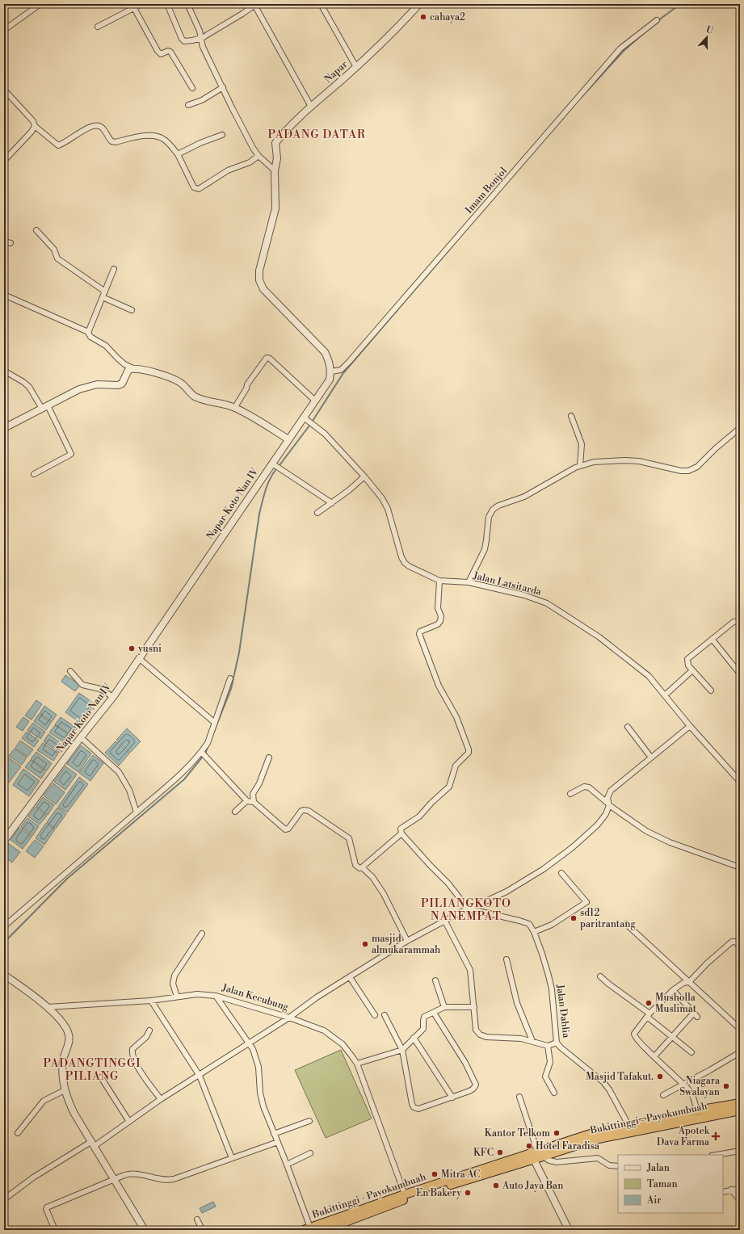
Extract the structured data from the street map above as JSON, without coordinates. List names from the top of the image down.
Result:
{
  "streets": {
    "highway": ["Bukittinggi - Payokumbuah"],
    "street": [
      "Napar",
      "Imam Bonjol",
      "Napar-Koto Nan IV",
      "Jalan Latsitarda",
      "Jalan Kecubung",
      "Jalan Dahlia"
    ]
  },
  "crossings": [
    ["Imam Bonjol", "Napar-Koto Nan IV"],
    ["Napar-Koto Nan IV", "Jalan Latsitarda"],
    ["Jalan Kecubung", "Bukittinggi - Payokumbuah"],
    ["Jalan Dahlia", "Bukittinggi - Payokumbuah"]
  ],
  "districts": ["PADANG DATAR", "PILIANGKOTO NANEMPAT", "PADANGTINGGI PILIANG"],
  "places": {
    "other": [
      "cahaya2",
      "yusni",
      "sd12 paritrantang",
      "masjid almukarammah",
      "Musholla Muslimat",
      "Masjid Tafakut.",
      "Niagara Swalayan",
      "Kantor Telkom",
      "Hotel Faradisa",
      "KFC",
      "Mitra AC",
      "Auto Jaya Ban",
      "En Bakery"
    ],
    "health": ["Apotek Dava Farma"]
  },
  "legend": ["Jalan", "Taman", "Air"],
  "north": "top"
}
